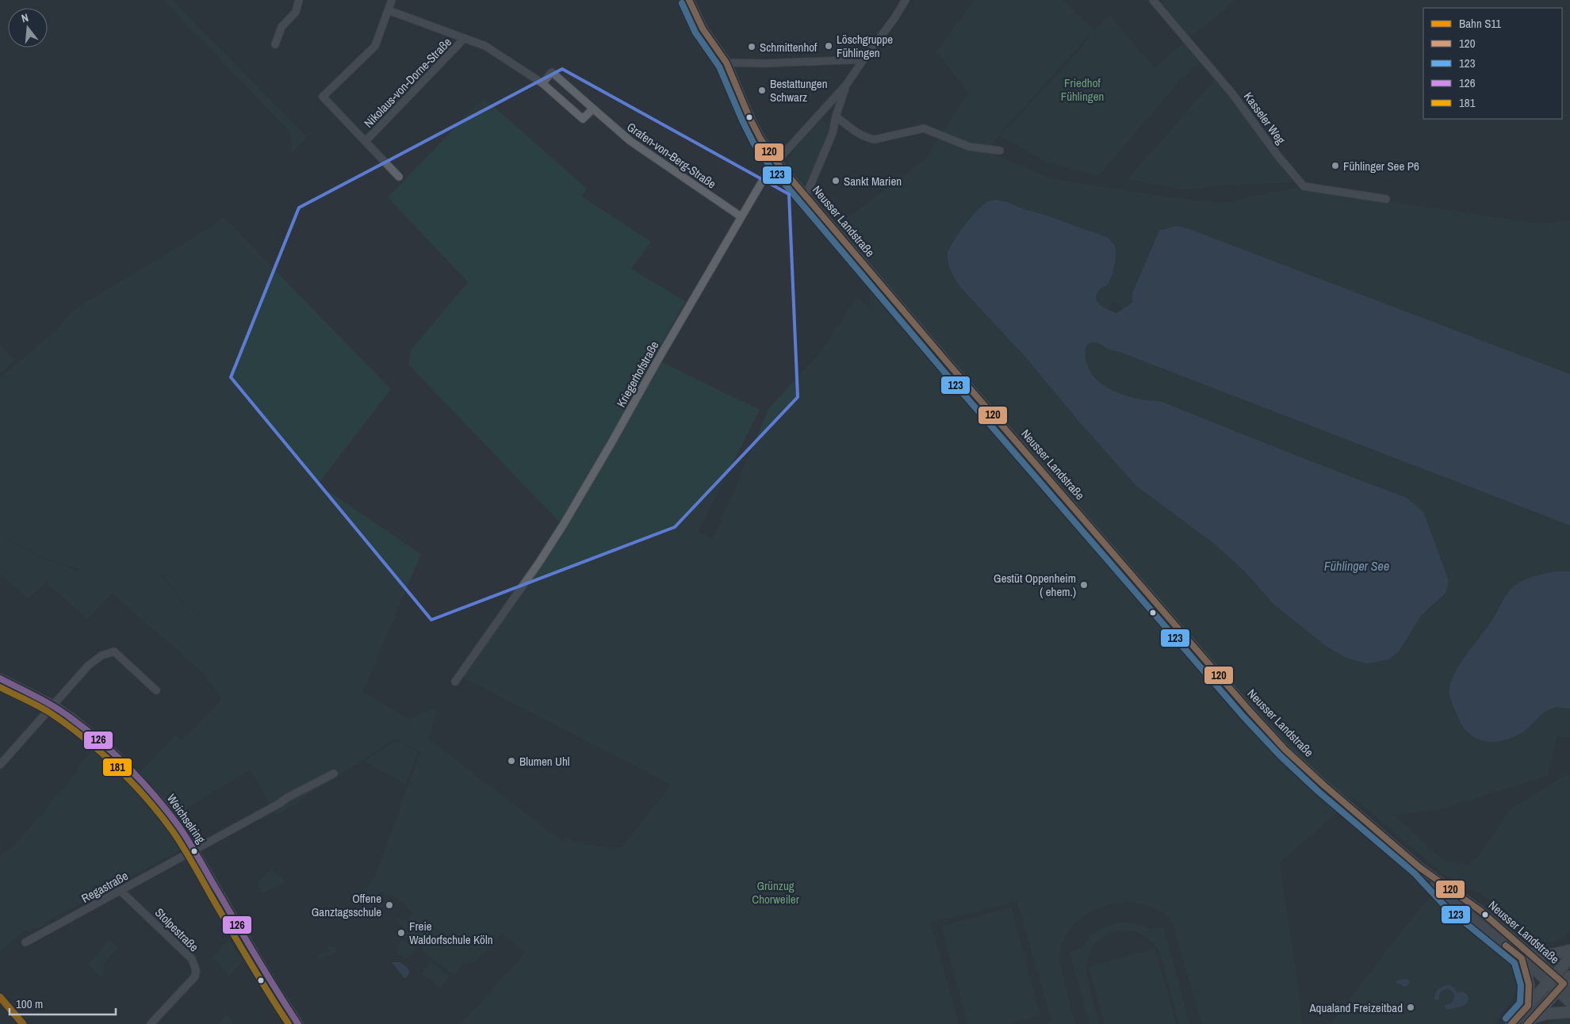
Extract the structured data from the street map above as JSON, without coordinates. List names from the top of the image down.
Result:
{
  "streets": {
    "main road": ["Neusser Landstraße", "Weichselring"],
    "street": [
      "Nikolaus-von-Dorne-Straße",
      "Kasseler Weg",
      "Grafen-von-Berg-Straße",
      "Kriegerhofstraße",
      "Regastraße",
      "Stolpestraße"
    ]
  },
  "crossings": [
    ["Grafen-von-Berg-Straße", "Kriegerhofstraße"],
    ["Neusser Landstraße", "Kriegerhofstraße"],
    ["Weichselring", "Regastraße"],
    ["Regastraße", "Stolpestraße"]
  ],
  "water": ["Fühlinger See"],
  "parks": ["Friedhof Fühlingen", "Grünzug Chorweiler"],
  "places": [
    "Löschgruppe Fühlingen",
    "Schmittenhof",
    "Bestattungen Schwarz",
    "Fühlinger See P6",
    "Sankt Marien",
    "Gestüt Oppenheim ( ehem.)",
    "Blumen Uhl",
    "Offene Ganztagsschule",
    "Freie Waldorfschule Köln",
    "Aqualand Freizeitbad"
  ],
  "lines": [
    "transit line 120",
    "transit line 123",
    "transit line 126",
    "transit line 181",
    "rail line S11"
  ],
  "legend": [
    "Bahn S11",
    "120",
    "123",
    "126",
    "181"
  ],
  "scale_bar": "100 m",
  "north": "top"
}
